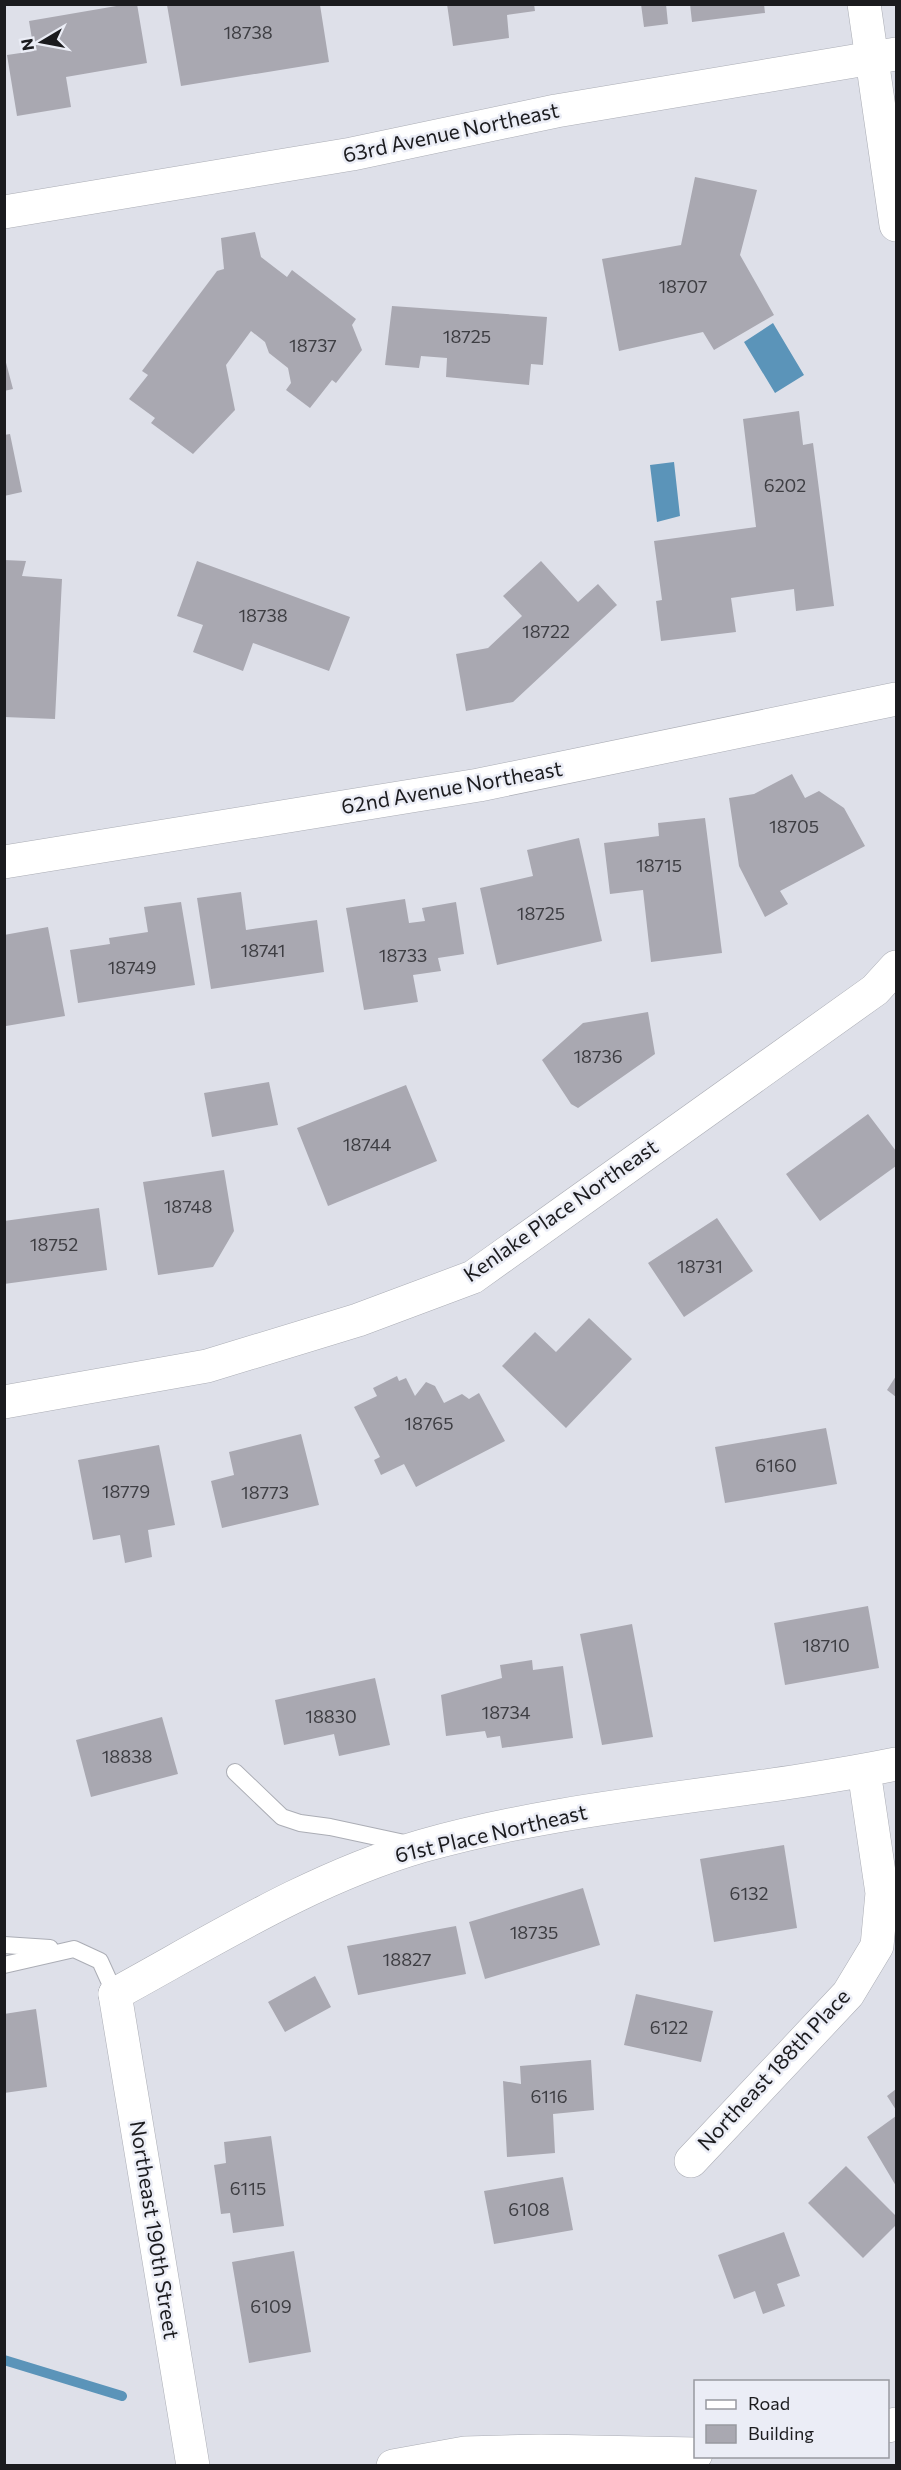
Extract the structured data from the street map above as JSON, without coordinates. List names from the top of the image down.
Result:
{
  "streets": {
    "street": [
      "63rd Avenue Northeast",
      "62nd Avenue Northeast",
      "Kenlake Place Northeast",
      "61st Place Northeast",
      "Northeast 188th Place",
      "Northeast 190th Street"
    ]
  },
  "crossings": [
    ["61st Place Northeast", "Northeast 188th Place"],
    ["61st Place Northeast", "Northeast 190th Street"]
  ],
  "house_numbers": [
    "18738",
    "18707",
    "18725",
    "18737",
    "6202",
    "18738",
    "18722",
    "18705",
    "18715",
    "18725",
    "18741",
    "18733",
    "18749",
    "18736",
    "18744",
    "18748",
    "18752",
    "18731",
    "18765",
    "6160",
    "18779",
    "18773",
    "18710",
    "18734",
    "18830",
    "18838",
    "6132",
    "18735",
    "18827",
    "6122",
    "6116",
    "6115",
    "6108",
    "6109"
  ],
  "legend": ["Road", "Building"],
  "north": "left"
}
